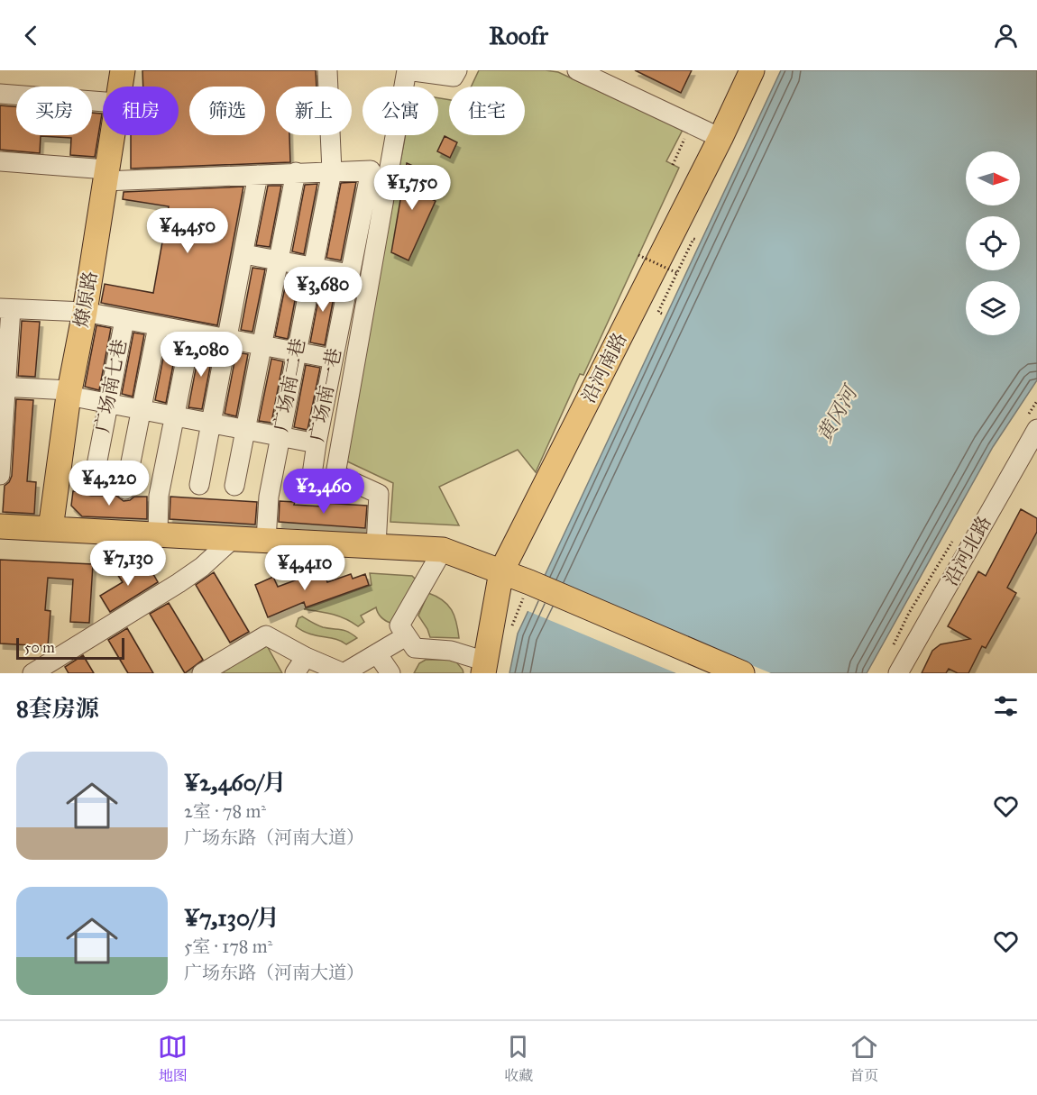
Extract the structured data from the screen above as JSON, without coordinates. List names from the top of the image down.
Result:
{
  "streets": {
    "main road": ["燎原路", "沿河南路"],
    "street": [
      "广场南二巷",
      "广场南七巷",
      "广场南一巷",
      "沿河北路"
    ]
  },
  "crossings": [
    ["广场南二巷", "广场南一巷"]
  ],
  "water": ["黄冈河"],
  "scale_bar": "50 m",
  "north": "right",
  "page": {
    "header": "Roofr",
    "chip": [
      "买房",
      "租房",
      "筛选",
      "新上",
      "公寓",
      "住宅"
    ],
    "price": [
      "¥1,750",
      "¥4,450",
      "¥3,680",
      "¥2,080",
      "¥4,220",
      "¥2,460",
      "¥7,130",
      "¥4,410"
    ],
    "scale": "50 m",
    "heading": "8套房源",
    "list": [
      {
        "name": "¥2,460/月",
        "note": "2室 · 78 m² · 广场东路（河南大道）"
      },
      {
        "name": "¥7,130/月",
        "note": "5室 · 178 m² · 广场东路（河南大道）"
      }
    ],
    "tabs": ["地图", "收藏", "首页"]
  }
}
